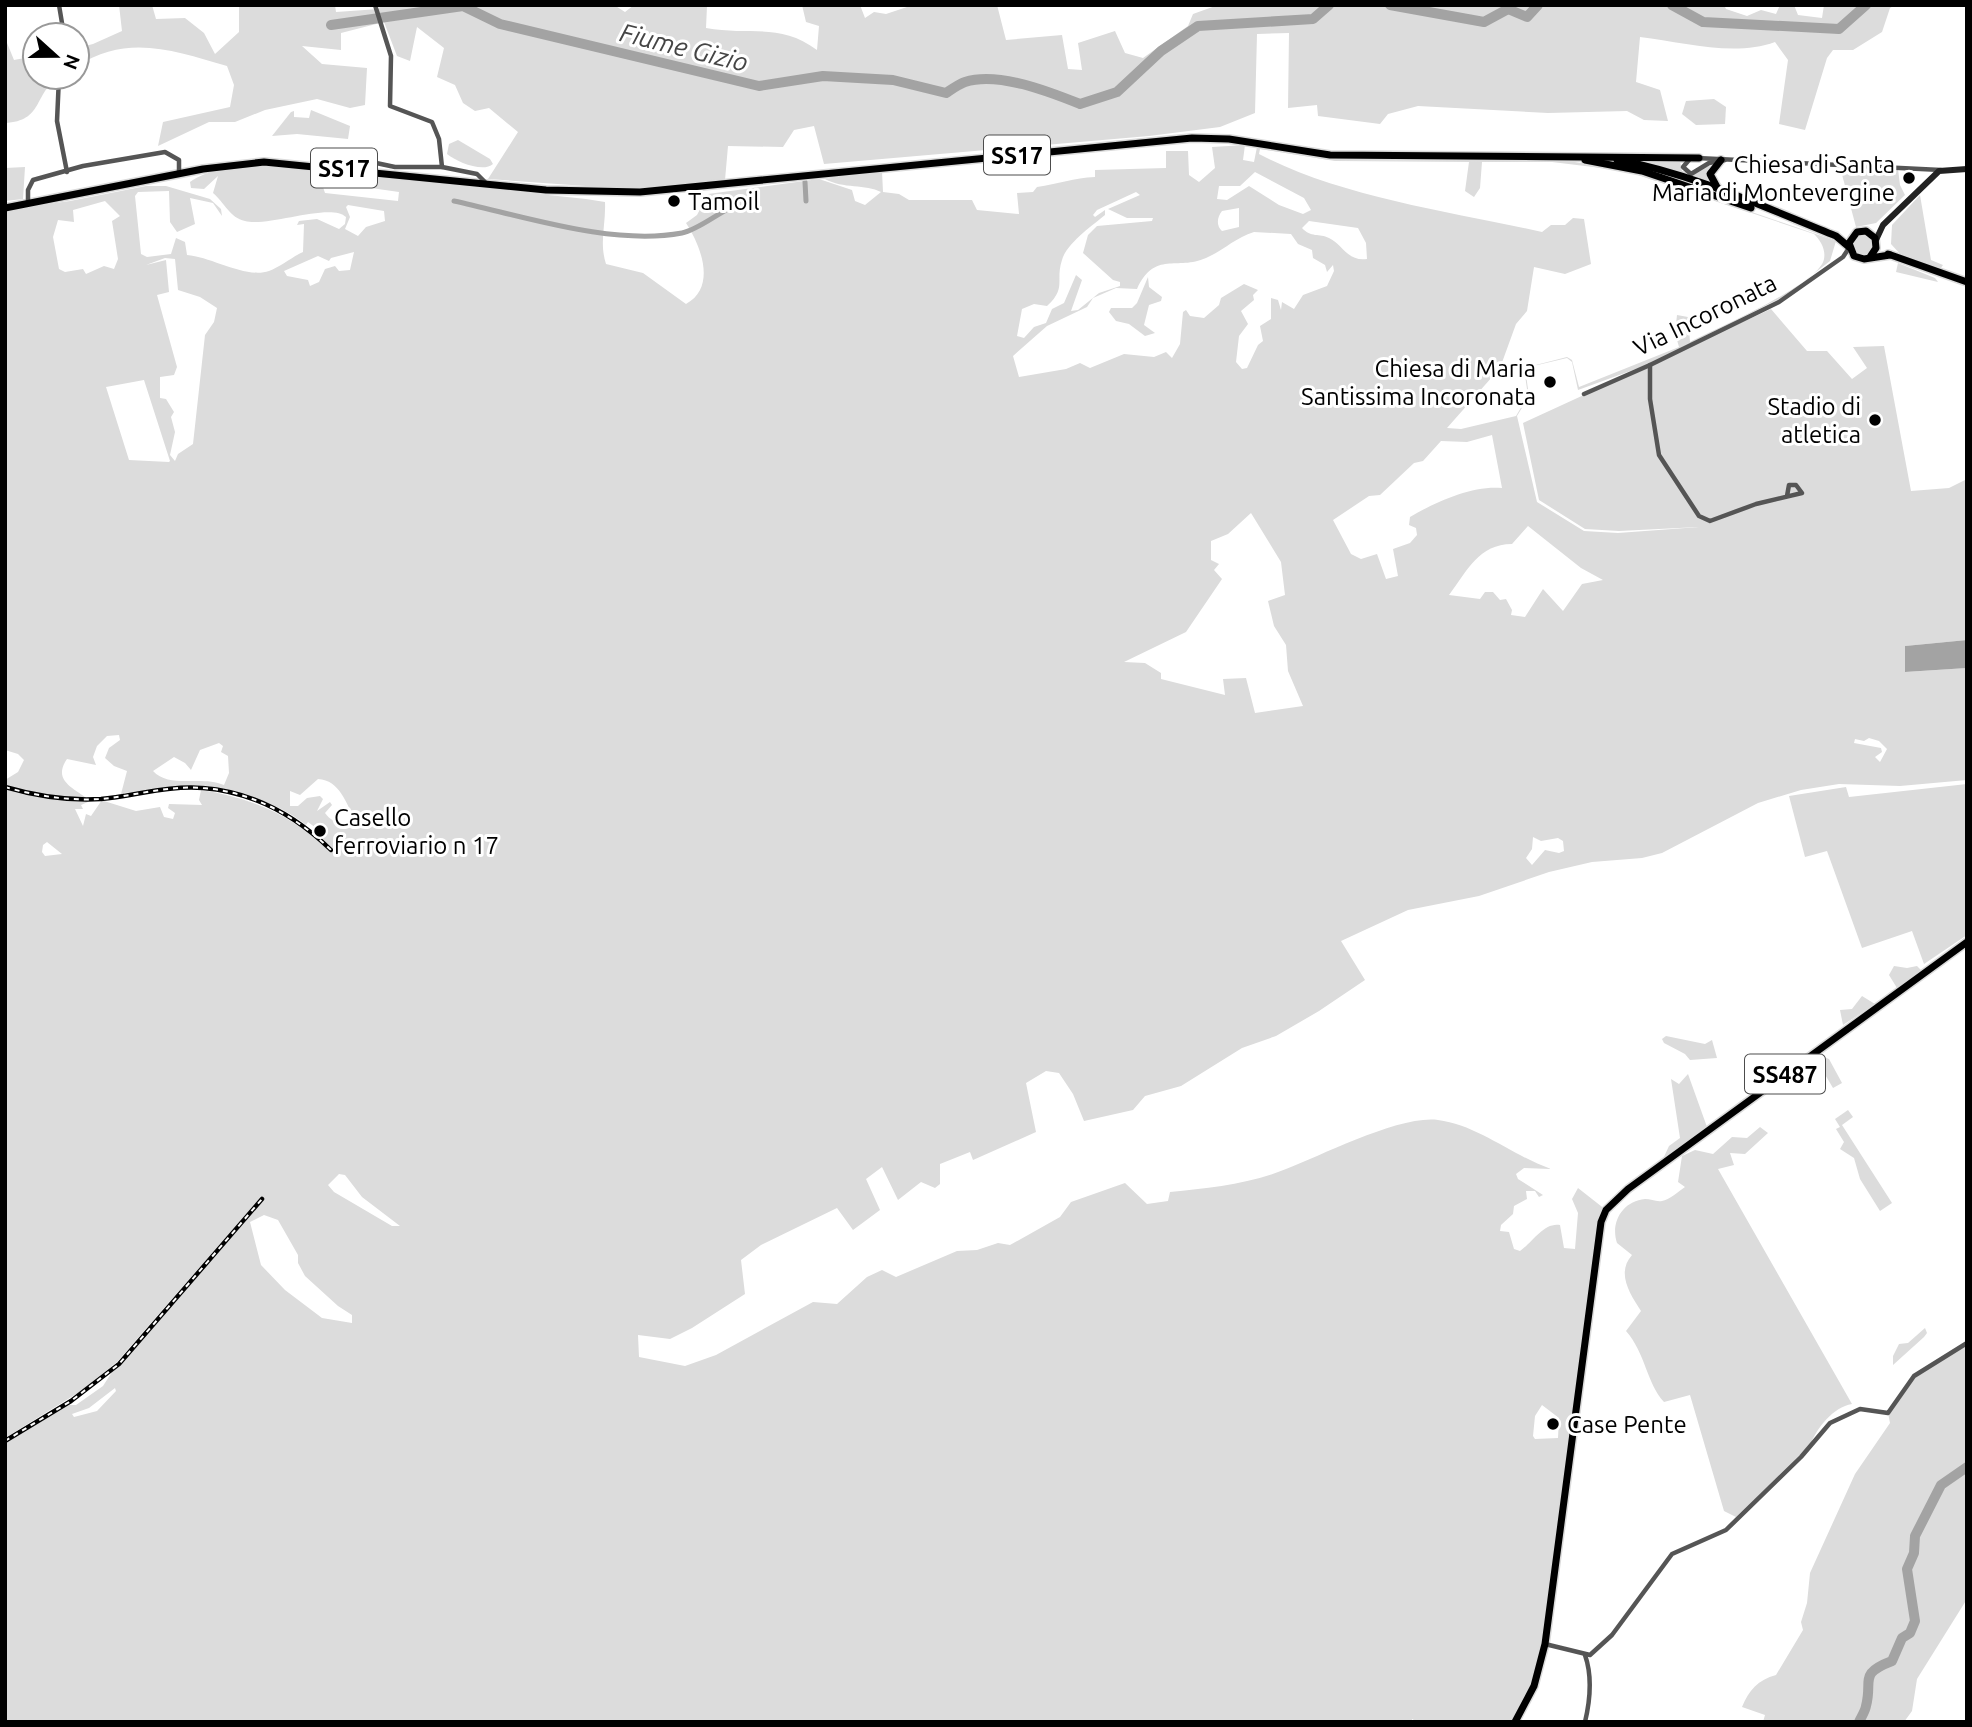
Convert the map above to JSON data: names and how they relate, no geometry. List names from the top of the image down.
{
  "streets": {
    "main road": ["SS17", "SS487"],
    "street": ["Via Incoronata"]
  },
  "crossings": [
    ["SS17", "Via Incoronata"]
  ],
  "water": ["Fiume Gizio"],
  "places": [
    "Chiesa di Santa Maria di Montevergine",
    "Tamoil",
    "Chiesa di Maria Santissima Incoronata",
    "Stadio di atletica",
    "Casello ferroviario n 17",
    "Case Pente"
  ],
  "north": "right"
}
